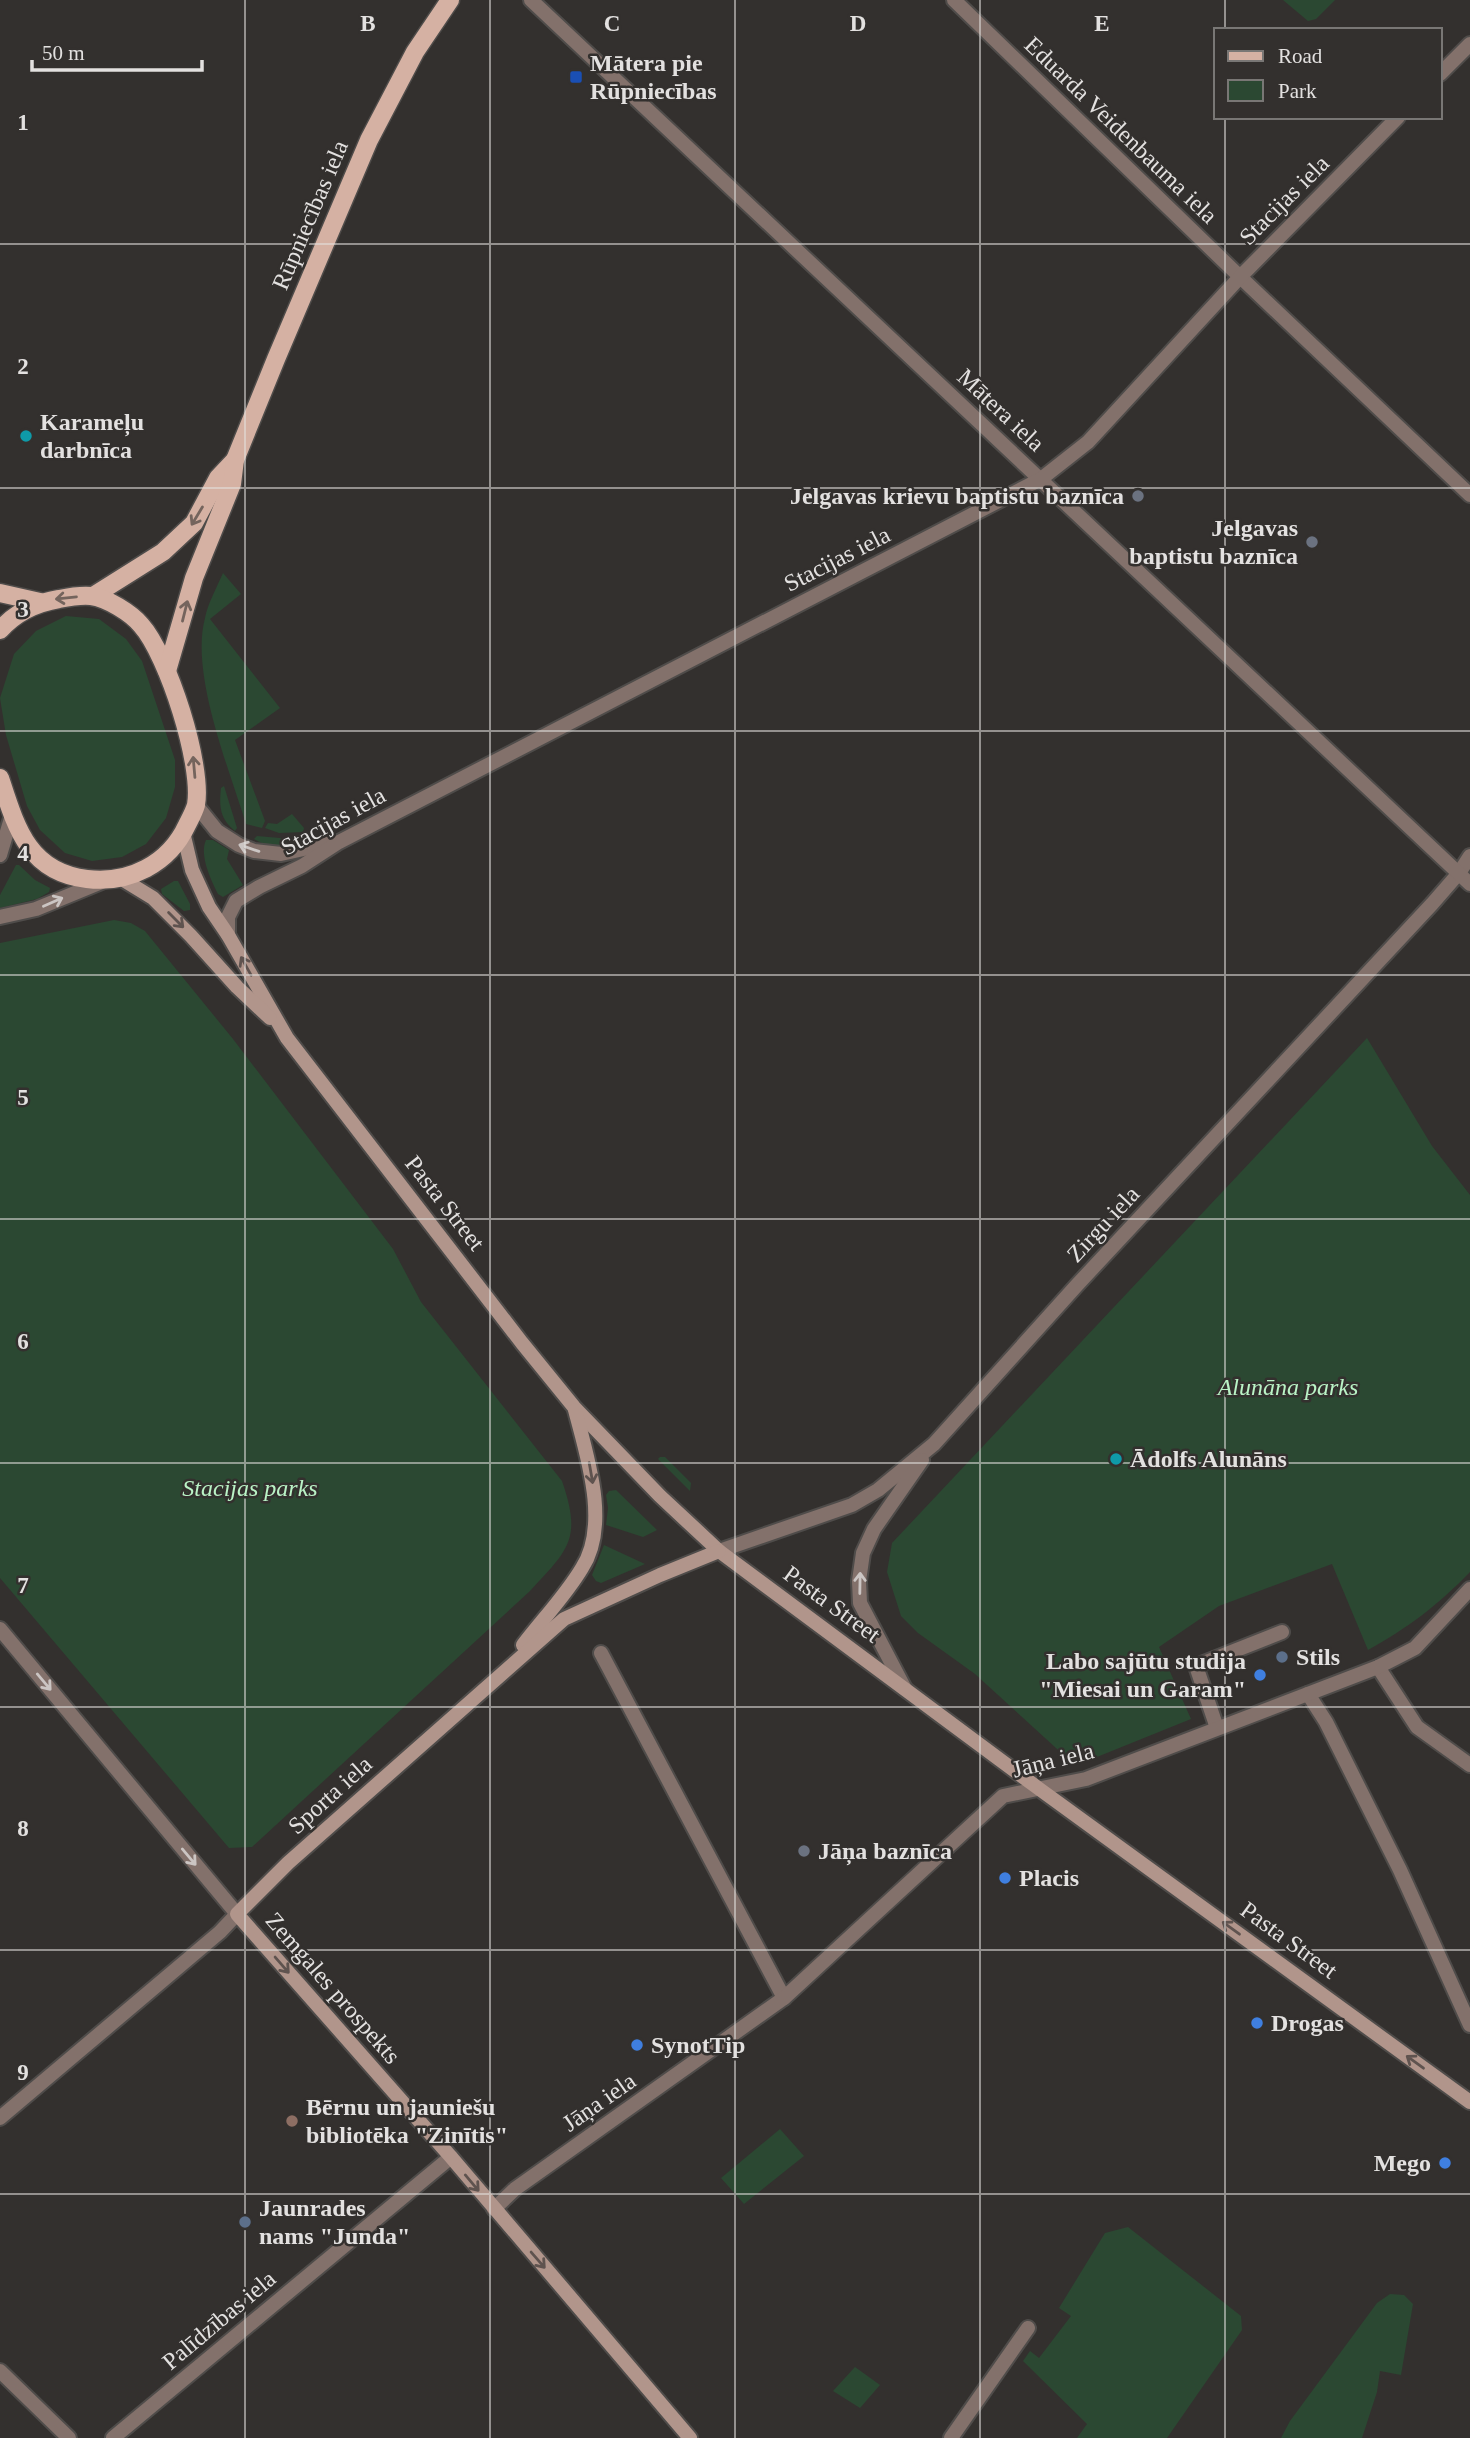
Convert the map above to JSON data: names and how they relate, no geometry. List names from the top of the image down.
{
  "streets": {
    "main road": [
      "Rūpniecības iela",
      "Pasta Street",
      "Sporta iela",
      "Zemgales prospekts"
    ],
    "street": [
      "Eduarda Veidenbauma iela",
      "Stacijas iela",
      "Mātera iela",
      "Zirgu iela",
      "Jāņa iela",
      "Palīdzības iela"
    ]
  },
  "crossings": [
    ["Eduarda Veidenbauma iela", "Stacijas iela"],
    ["Stacijas iela", "Mātera iela"],
    ["Stacijas iela", "Pasta Street"],
    ["Mātera iela", "Zirgu iela"],
    ["Pasta Street", "Zirgu iela"],
    ["Pasta Street", "Jāņa iela"],
    ["Pasta Street", "Sporta iela"],
    ["Zirgu iela", "Sporta iela"],
    ["Jāņa iela", "Zemgales prospekts"],
    ["Sporta iela", "Zemgales prospekts"],
    ["Zemgales prospekts", "Palīdzības iela"]
  ],
  "one_way": ["Zemgales prospekts"],
  "parks": ["Alunāna parks", "Stacijas parks"],
  "places": {
    "transit": ["Mātera pie Rūpniecības"],
    "other": [
      "Karameļu darbnīca",
      "Jelgavas krievu baptistu baznīca",
      "Jelgavas baptistu baznīca",
      "Ādolfs Alunāns",
      "Stils",
      "Labo sajūtu studija \"Miesai un Garam\"",
      "Jāņa baznīca",
      "Placis",
      "Drogas",
      "SynotTip",
      "Bērnu un jauniešu bibliotēka \"Zinītis\"",
      "Mego",
      "Jaunrades nams \"Junda\""
    ]
  },
  "legend": ["Road", "Park"],
  "scale_bar": "50 m",
  "grid": {
    "columns": [
      "B",
      "C",
      "D",
      "E"
    ],
    "rows": [
      "1",
      "2",
      "3",
      "4",
      "5",
      "6",
      "7",
      "8",
      "9"
    ]
  }
}
